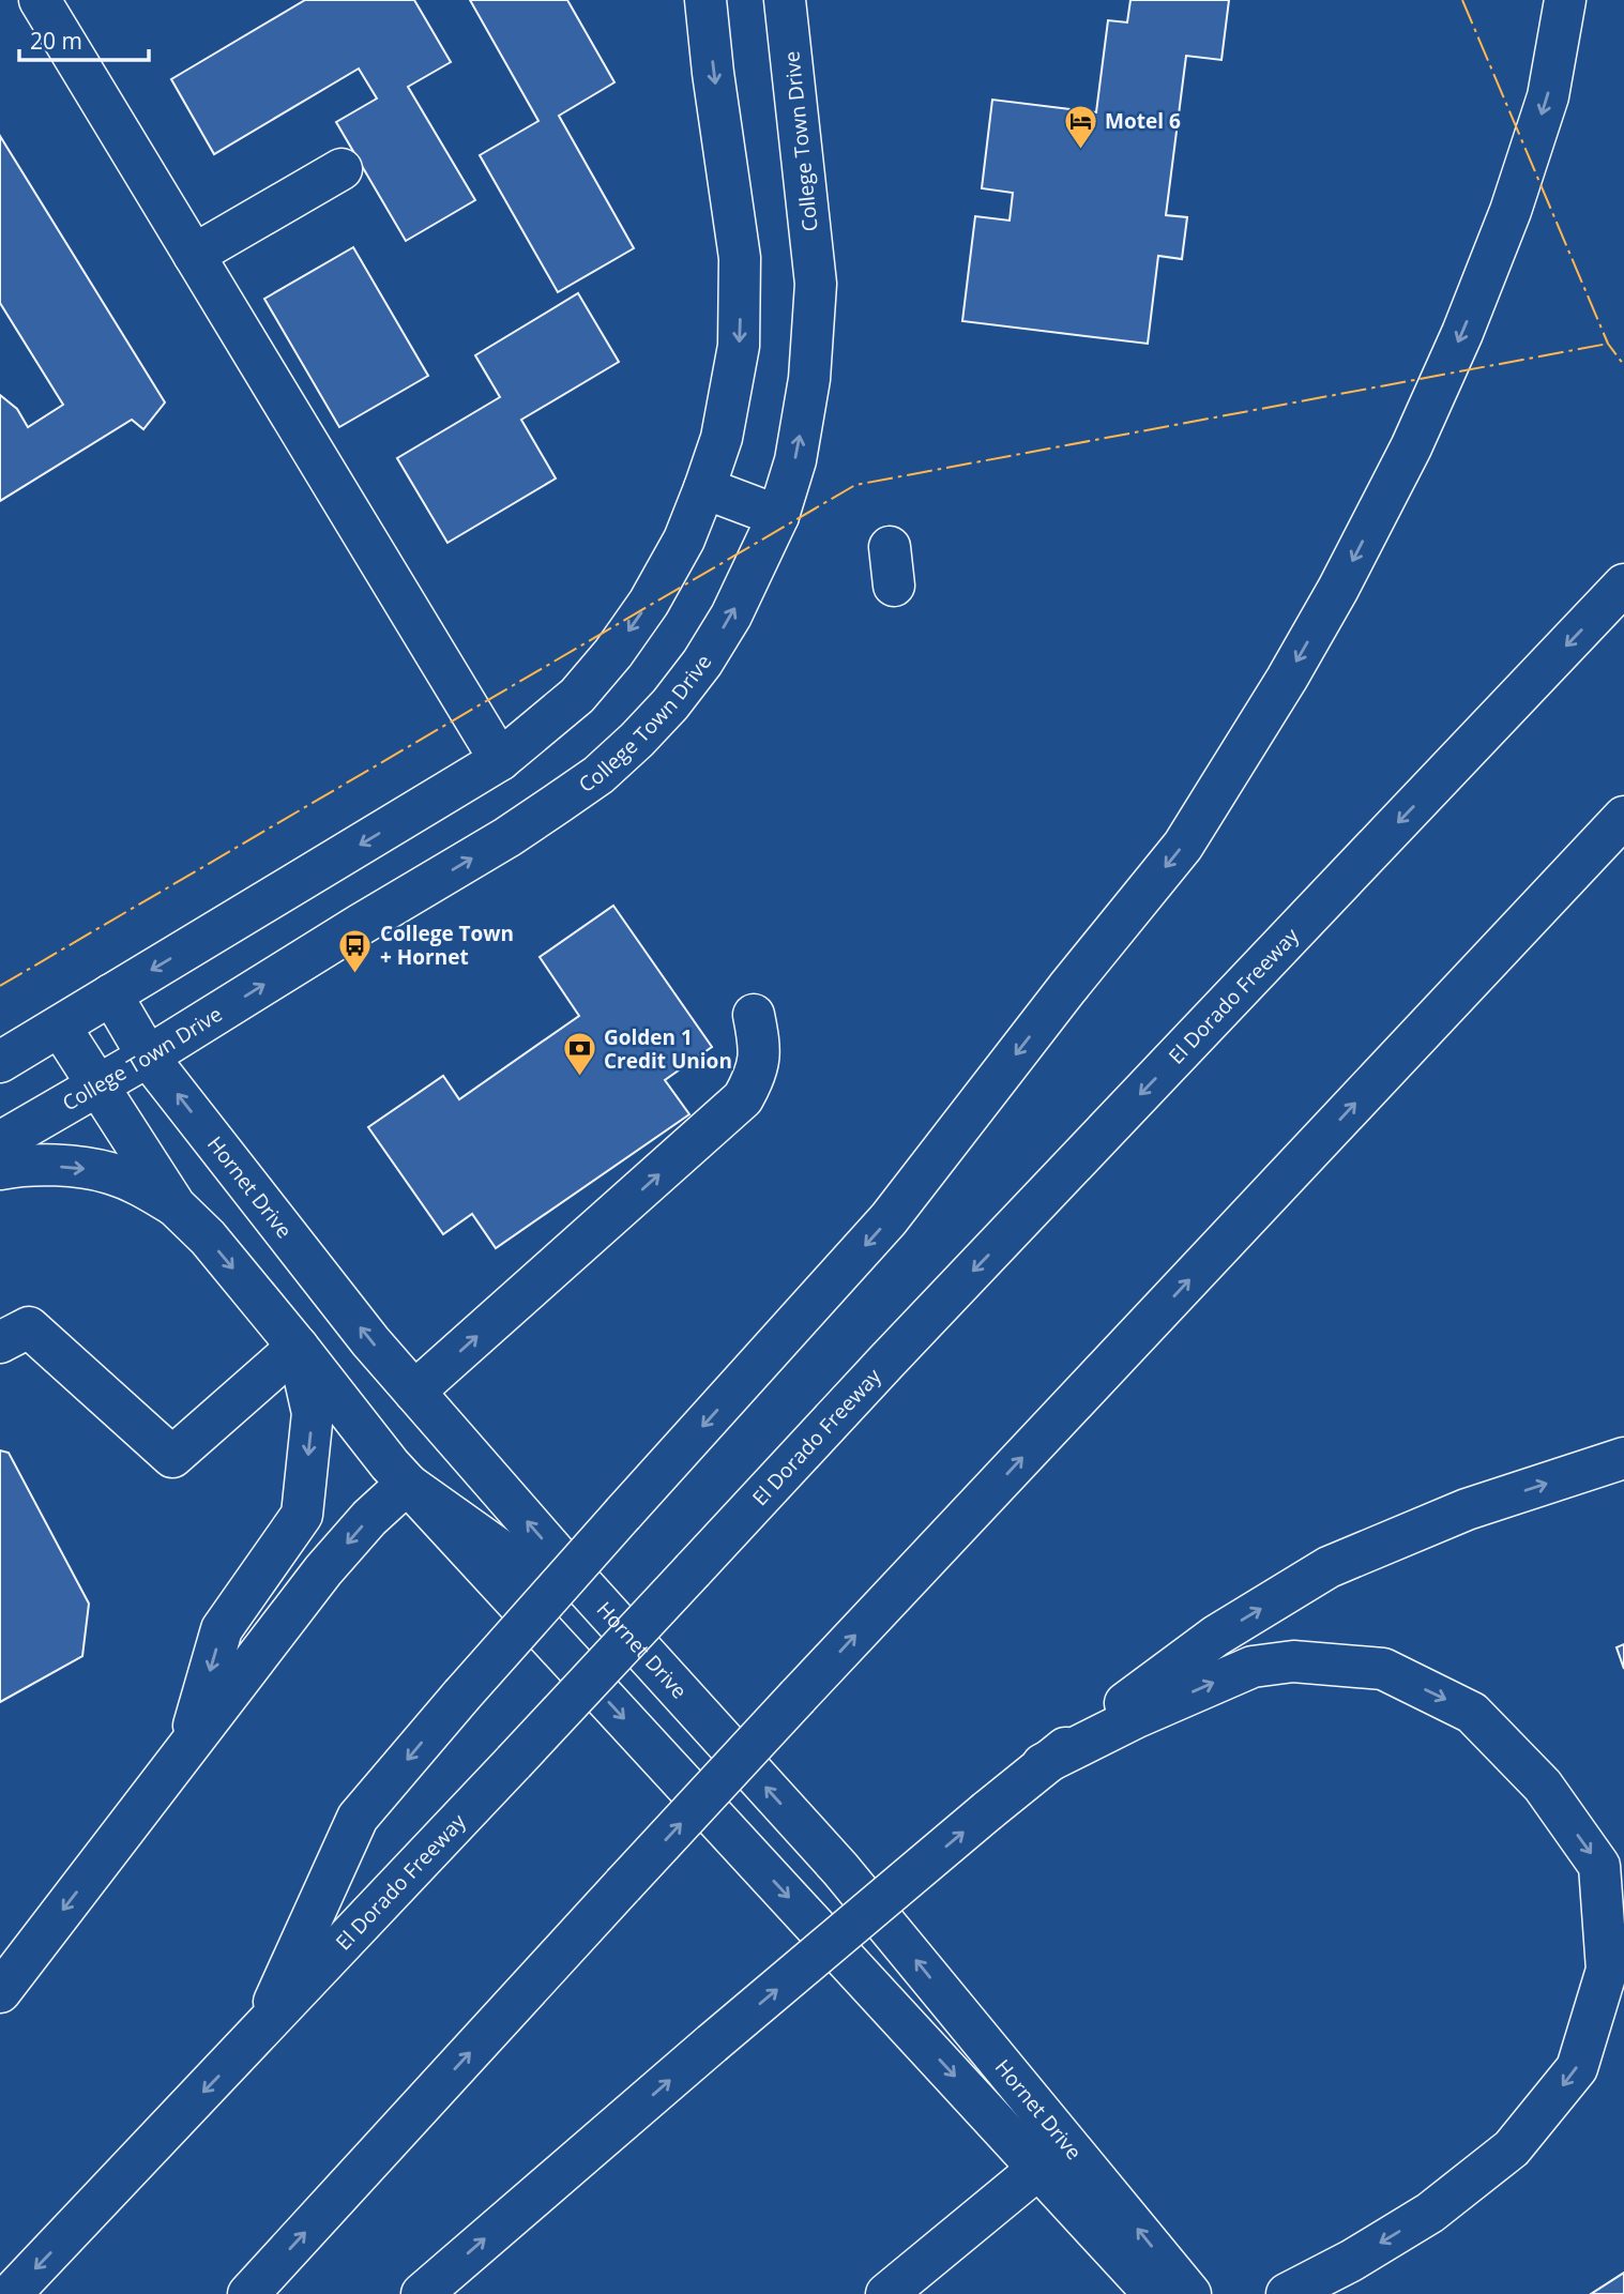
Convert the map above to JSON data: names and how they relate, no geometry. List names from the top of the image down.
{
  "streets": {
    "main road": ["College Town Drive", "El Dorado Freeway", "Hornet Drive"]
  },
  "crossings": [
    ["College Town Drive", "Hornet Drive"]
  ],
  "places": {
    "hotel": ["Motel 6"],
    "bus stop": ["College Town + Hornet"],
    "bank": ["Golden 1 Credit Union"]
  },
  "scale_bar": "20 m"
}
